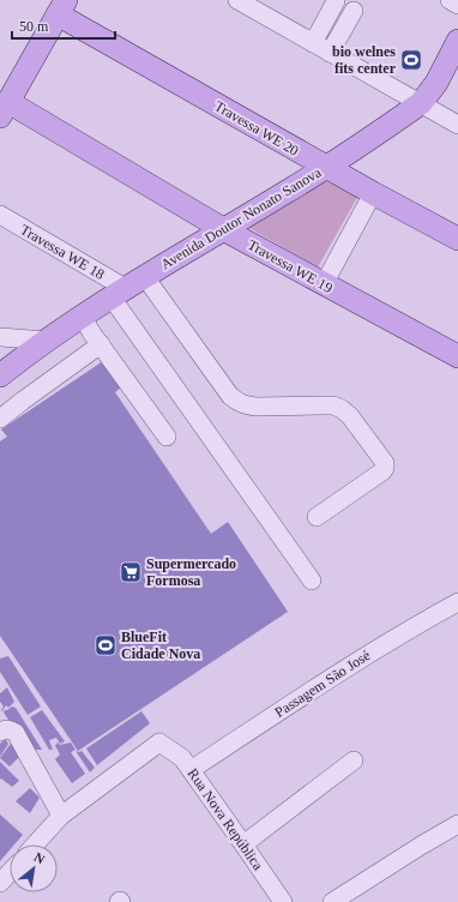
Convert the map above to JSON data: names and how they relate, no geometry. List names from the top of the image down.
{
  "streets": {
    "main road": ["Travessa WE 20", "Avenida Doutor Nonato Sanova", "Travessa WE 19"],
    "street": ["Travessa WE 18", "Passagem São José", "Rua Nova República"]
  },
  "crossings": [
    ["Travessa WE 20", "Avenida Doutor Nonato Sanova"],
    ["Avenida Doutor Nonato Sanova", "Travessa WE 18"],
    ["Avenida Doutor Nonato Sanova", "Travessa WE 19"],
    ["Passagem São José", "Rua Nova República"]
  ],
  "places": {
    "sports": ["bio welnes fits center", "BlueFit Cidade Nova"],
    "supermarket": ["Supermercado Formosa"]
  },
  "scale_bar": "50 m",
  "north": "top right"
}
